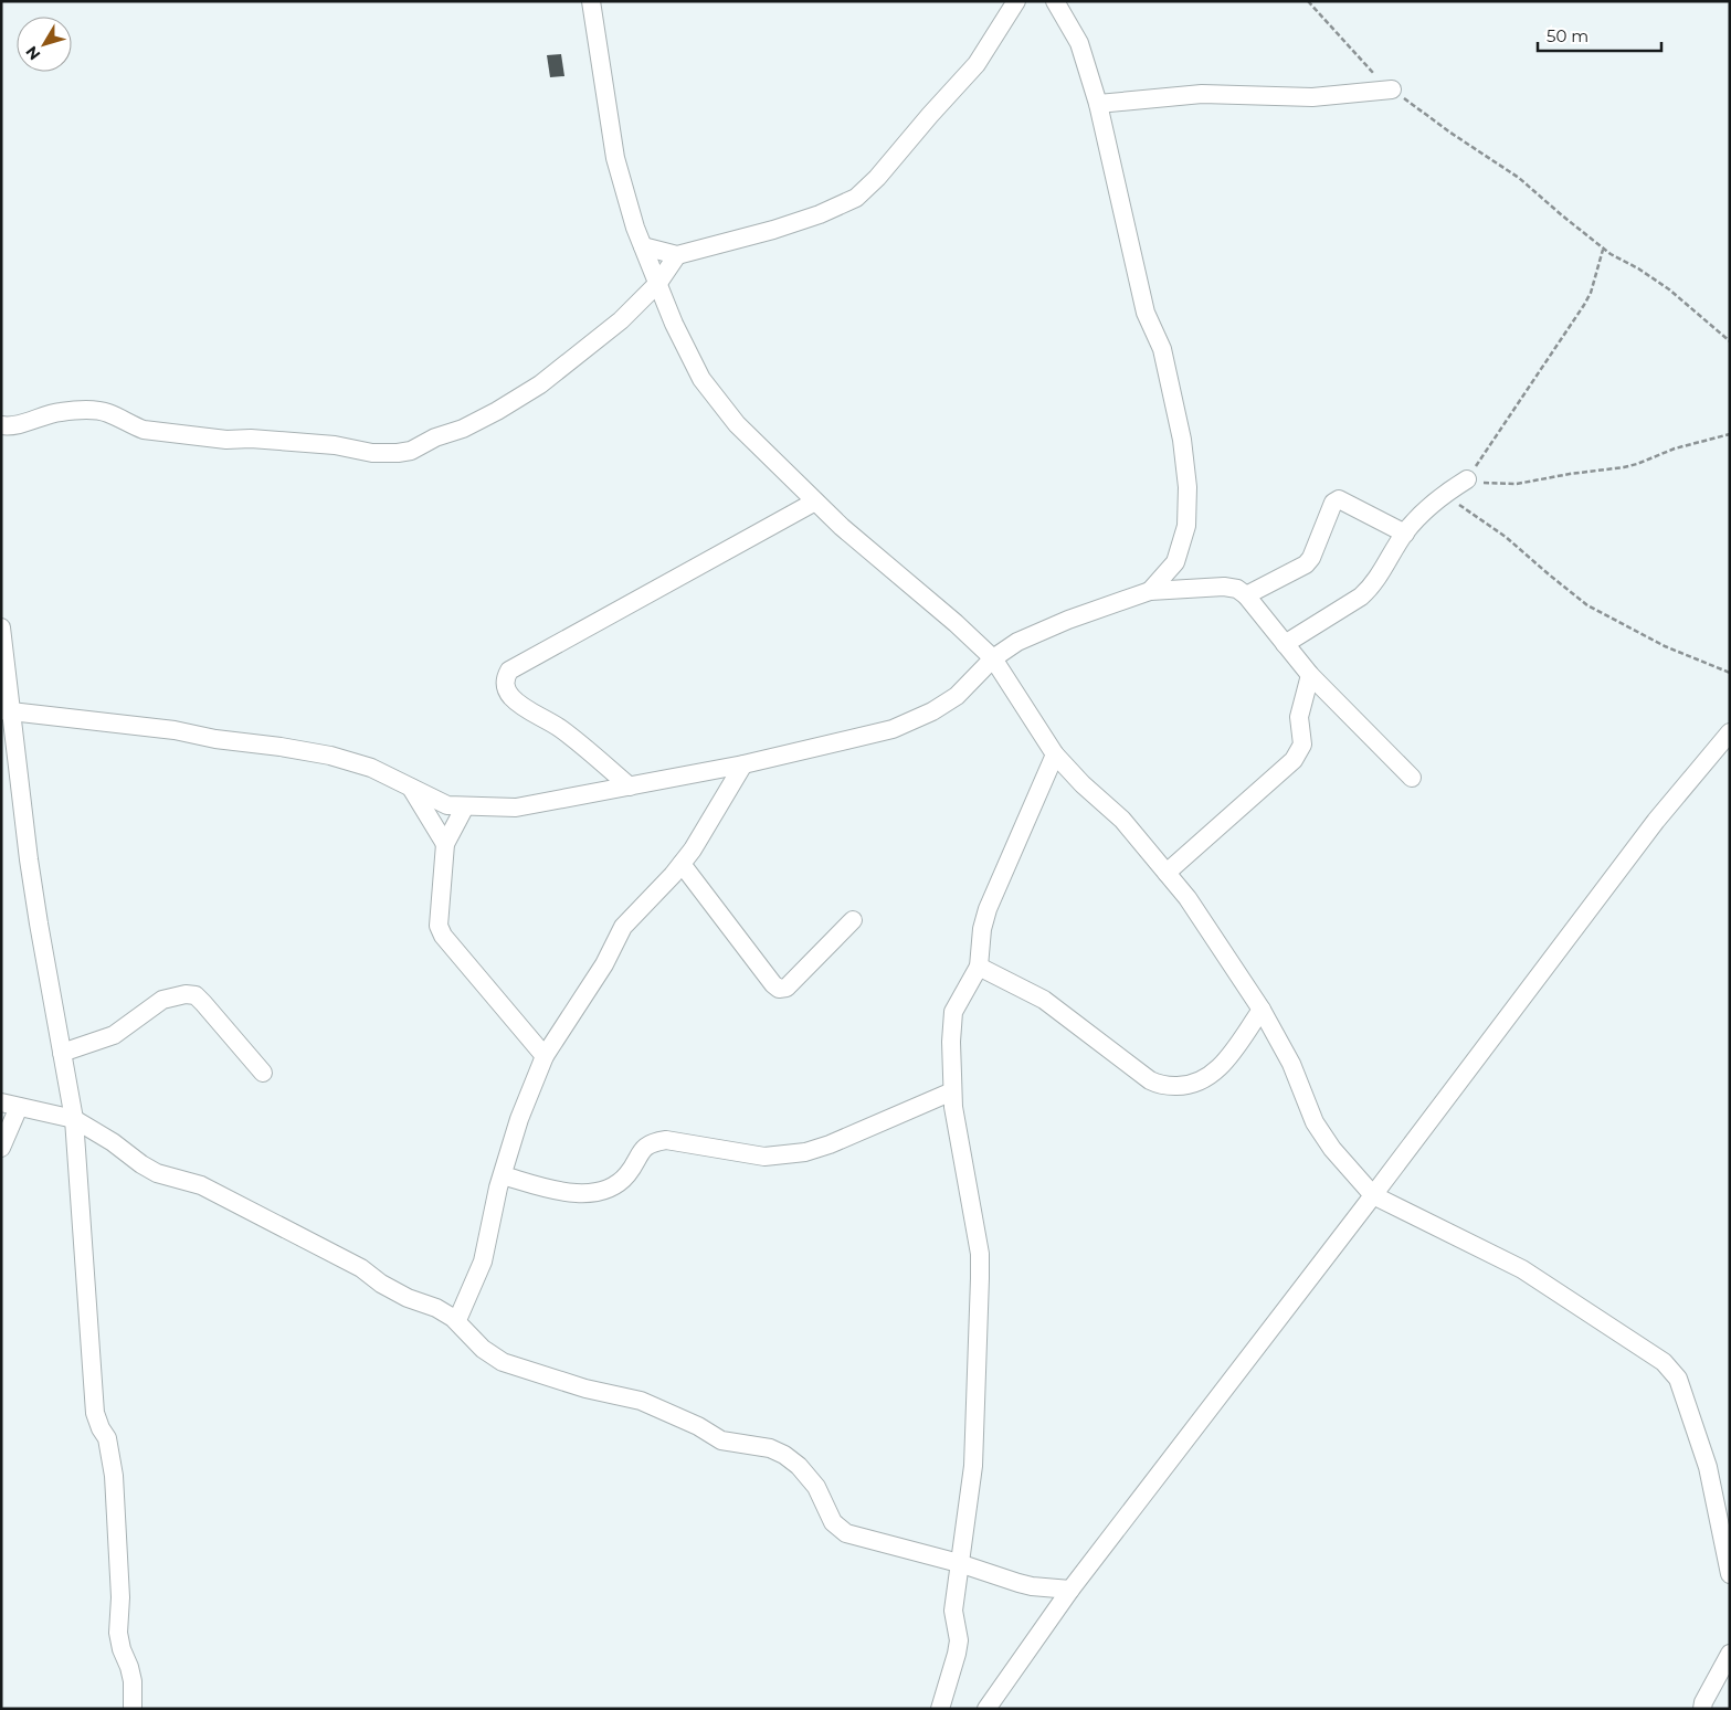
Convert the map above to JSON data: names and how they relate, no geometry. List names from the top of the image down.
{
  "scale_bar": "50 m",
  "north": "bottom left"
}
